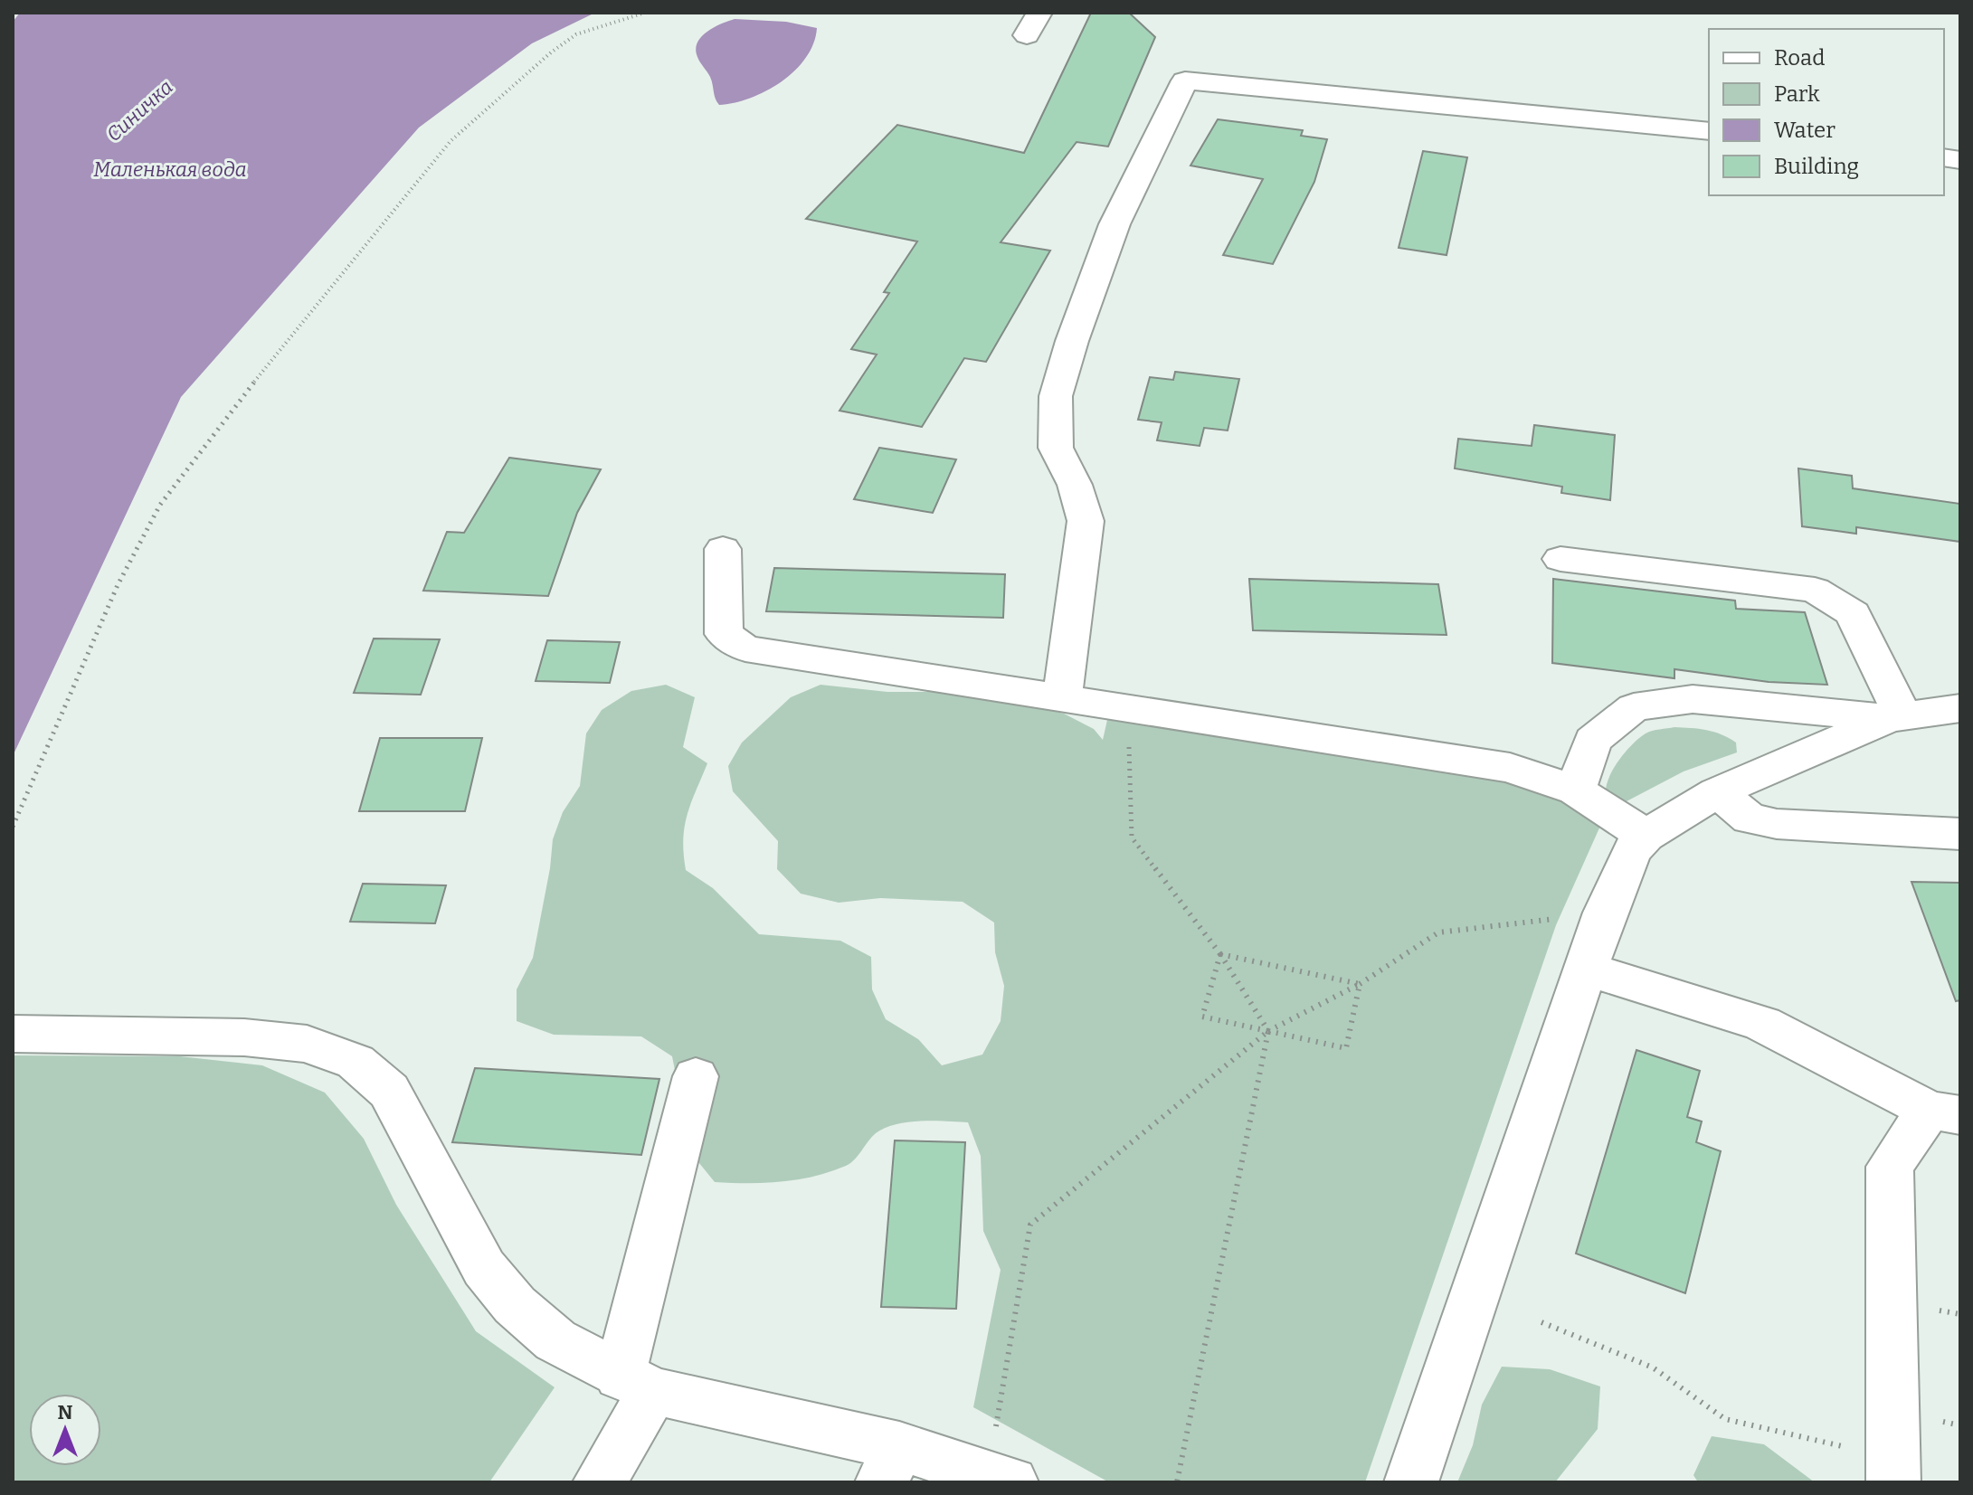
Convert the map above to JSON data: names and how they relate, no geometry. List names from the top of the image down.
{
  "water": ["Синичка", "Маленькая вода"],
  "legend": [
    "Road",
    "Park",
    "Water",
    "Building"
  ],
  "north": "top"
}
